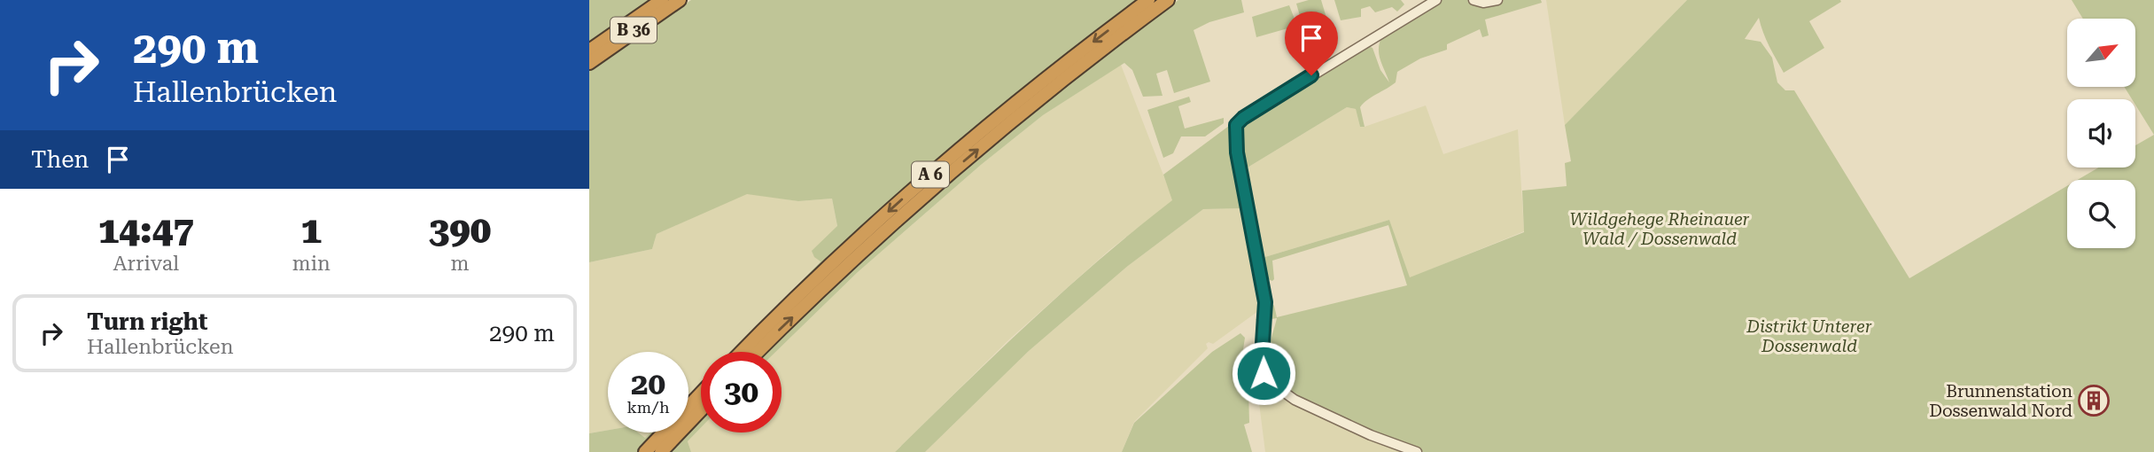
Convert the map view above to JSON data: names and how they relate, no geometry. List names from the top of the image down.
{
  "streets": {
    "highway": ["B 36", "A 6"]
  },
  "parks": ["Wildgehege Rheinauer Wald / Dossenwald", "Distrikt Unterer Dossenwald"],
  "places": {
    "building": ["Brunnenstation Dossenwald Nord"]
  },
  "north": "top right",
  "page": {
    "turn": ["290 m", "Hallenbrücken"],
    "then": "Then",
    "eta": [
      "14:47",
      "Arrival",
      "1",
      "min",
      "390",
      "m"
    ],
    "list": [
      {
        "name": "Turn right",
        "note": "Hallenbrücken",
        "value": "290 m"
      }
    ],
    "speed": "20 km/h",
    "limit": "30"
  }
}
